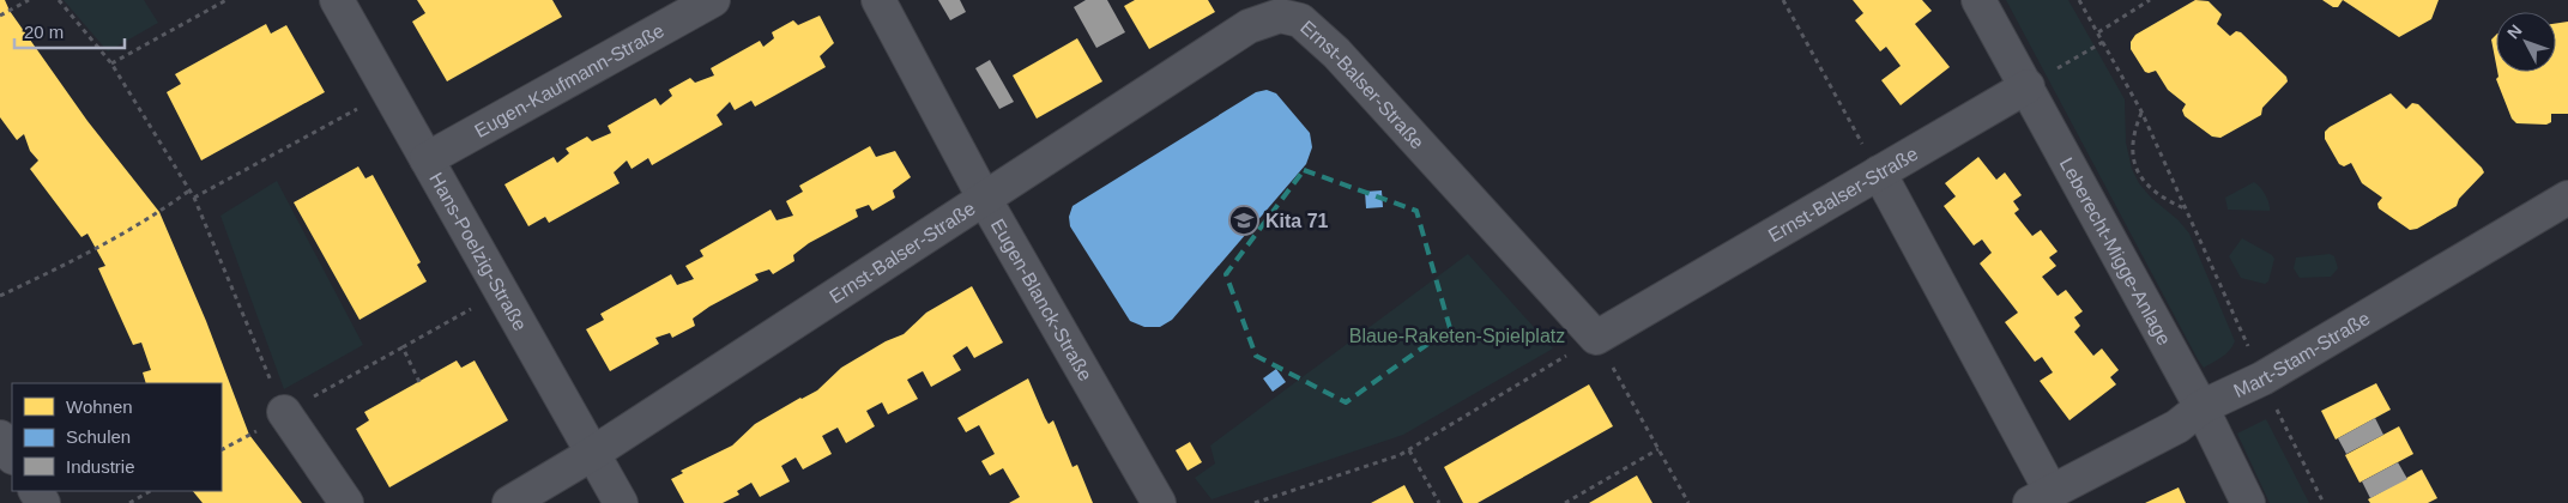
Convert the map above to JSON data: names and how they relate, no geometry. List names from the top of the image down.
{
  "streets": {
    "street": [
      "Eugen-Kaufmann-Straße",
      "Ernst-Balser-Straße",
      "Leberecht-Migge-Anlage",
      "Hans-Poelzig-Straße",
      "Eugen-Blanck-Straße",
      "Mart-Stam-Straße"
    ]
  },
  "crossings": [
    ["Eugen-Kaufmann-Straße", "Hans-Poelzig-Straße"],
    ["Ernst-Balser-Straße", "Leberecht-Migge-Anlage"],
    ["Ernst-Balser-Straße", "Hans-Poelzig-Straße"],
    ["Ernst-Balser-Straße", "Eugen-Blanck-Straße"],
    ["Leberecht-Migge-Anlage", "Mart-Stam-Straße"]
  ],
  "parks": ["Blaue-Raketen-Spielplatz"],
  "places": {
    "school or university": ["Kita 71"]
  },
  "legend": ["Wohnen", "Schulen", "Industrie"],
  "scale_bar": "20 m",
  "north": "top left"
}
